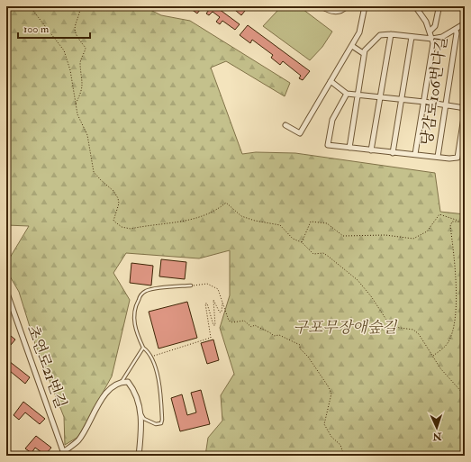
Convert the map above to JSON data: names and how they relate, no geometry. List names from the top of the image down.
{
  "streets": {
    "street": ["당감로106번나길", "초연로21번길"]
  },
  "parks": ["구포무장애숲길"],
  "scale_bar": "100 m",
  "north": "bottom"
}
